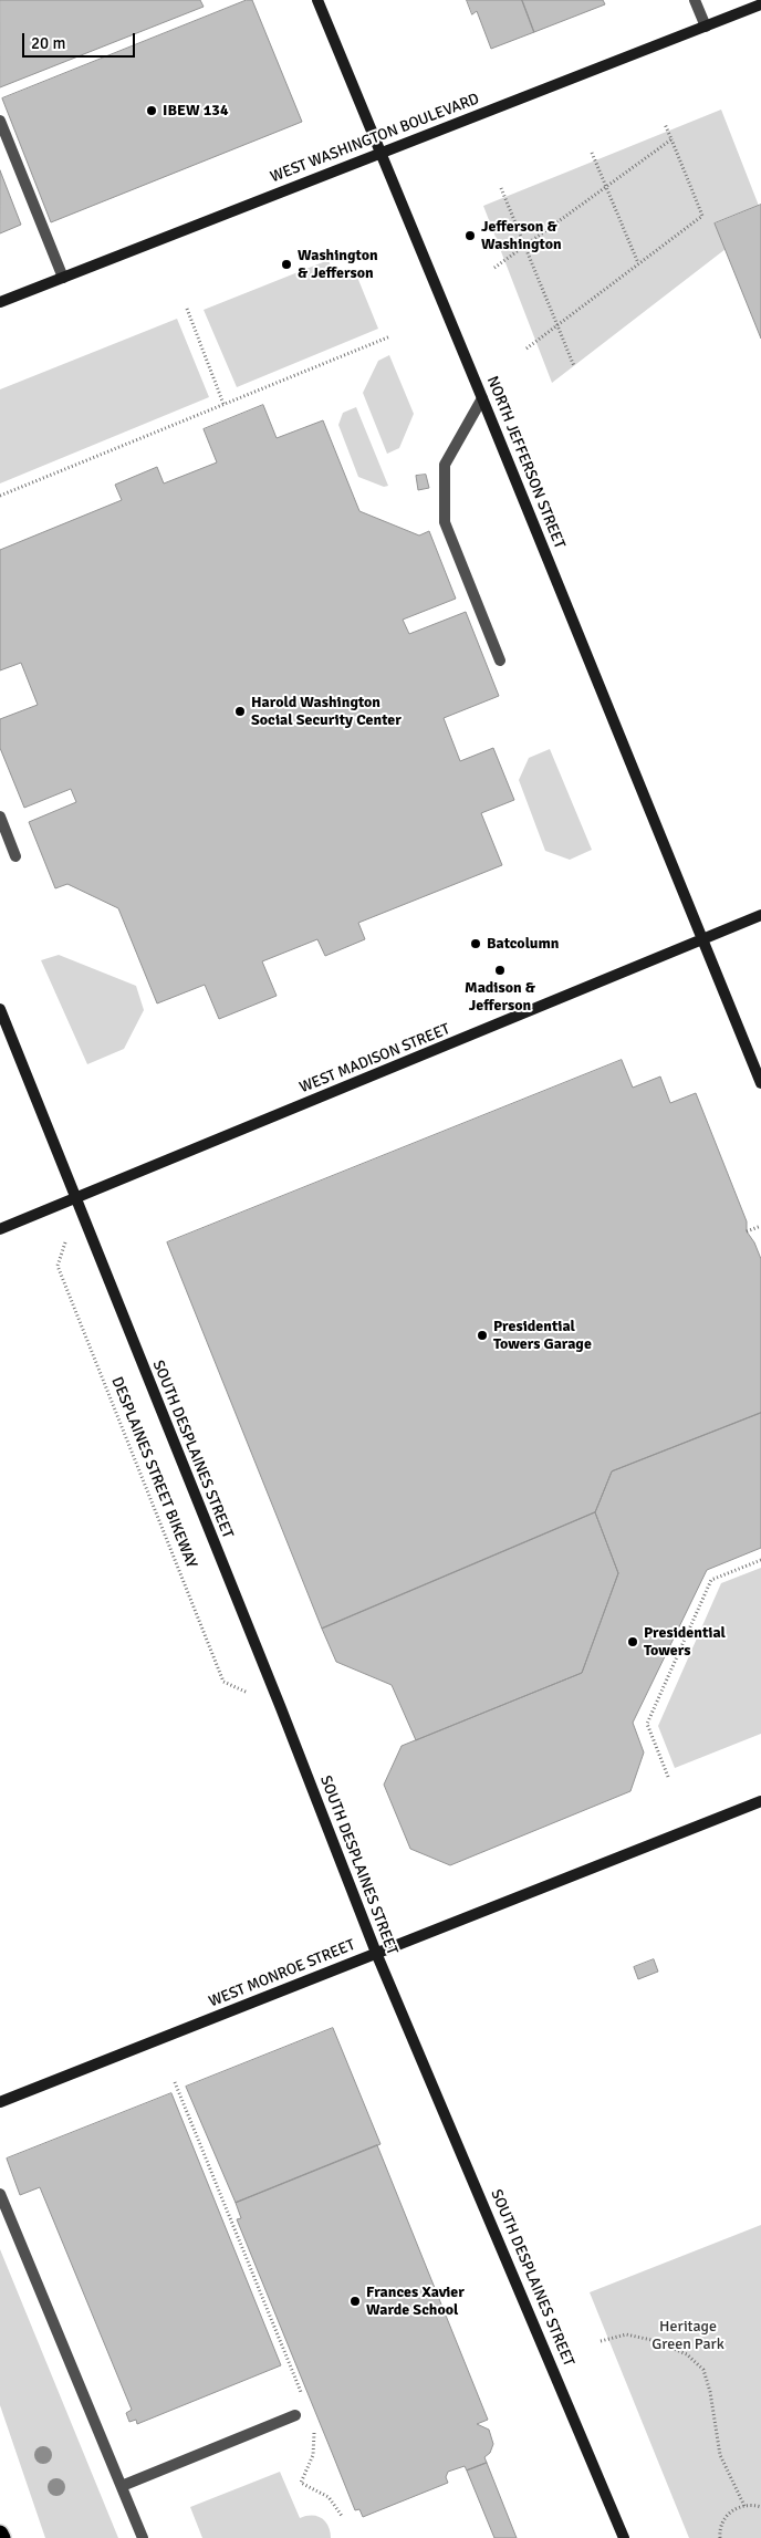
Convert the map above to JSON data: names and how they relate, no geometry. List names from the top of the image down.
{
  "streets": {
    "main road": [
      "WEST WASHINGTON BOULEVARD",
      "NORTH JEFFERSON STREET",
      "WEST MADISON STREET",
      "SOUTH DESPLAINES STREET",
      "WEST MONROE STREET"
    ],
    "path": ["DESPLAINES STREET BIKEWAY"]
  },
  "crossings": [
    ["WEST WASHINGTON BOULEVARD", "NORTH JEFFERSON STREET"],
    ["NORTH JEFFERSON STREET", "WEST MADISON STREET"],
    ["WEST MADISON STREET", "SOUTH DESPLAINES STREET"],
    ["SOUTH DESPLAINES STREET", "WEST MONROE STREET"]
  ],
  "parks": ["Heritage Green Park"],
  "places": [
    "IBEW 134",
    "Jefferson & Washington",
    "Washington & Jefferson",
    "Harold Washington Social Security Center",
    "Batcolumn",
    "Madison & Jefferson",
    "Presidential Towers Garage",
    "Presidential Towers",
    "Frances Xavier Warde School"
  ],
  "scale_bar": "20 m"
}
